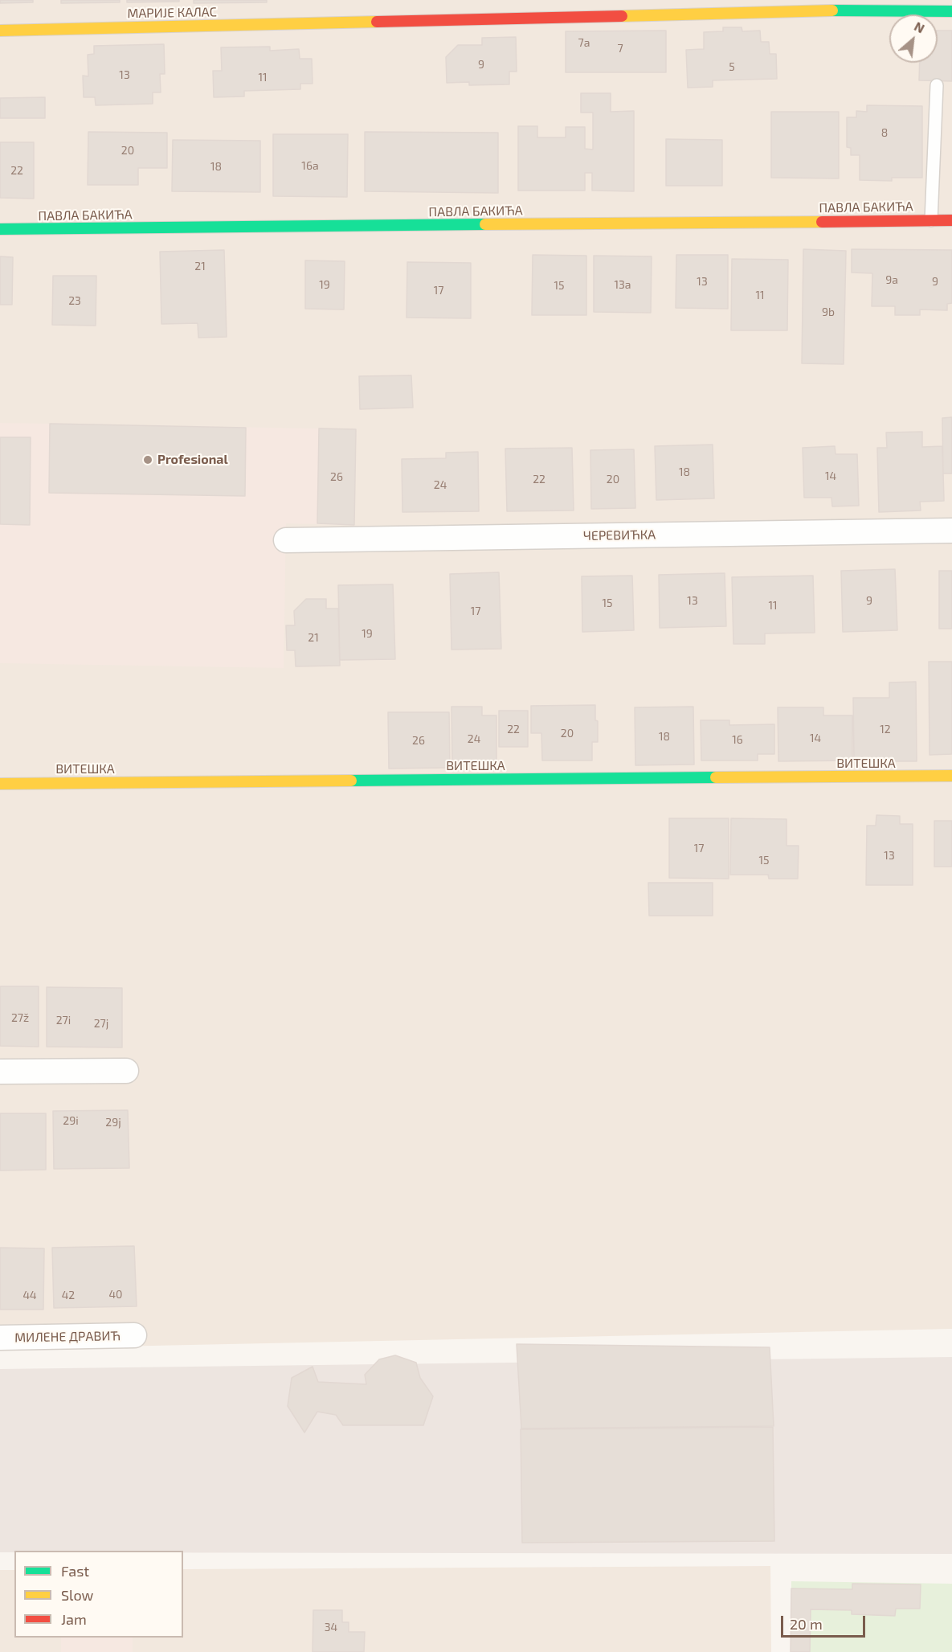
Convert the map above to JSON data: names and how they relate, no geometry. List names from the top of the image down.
{
  "streets": {
    "street": [
      "МАРИЈЕ КАЛАС",
      "ПАВЛА БАКИЋА",
      "ЧЕРЕВИЋКА",
      "ВИТЕШКА",
      "МИЛЕНЕ ДРАВИЋ"
    ]
  },
  "places": ["Profesional"],
  "house_numbers": [
    "7a",
    "7",
    "9",
    "5",
    "13",
    "11",
    "8",
    "20",
    "16a",
    "18",
    "22",
    "21",
    "9a",
    "13",
    "9",
    "19",
    "13a",
    "15",
    "17",
    "11",
    "23",
    "9b",
    "18",
    "14",
    "26",
    "22",
    "20",
    "24",
    "13",
    "9",
    "15",
    "11",
    "17",
    "19",
    "21",
    "22",
    "12",
    "20",
    "18",
    "14",
    "24",
    "16",
    "26",
    "17",
    "13",
    "15",
    "27ž",
    "27i",
    "27j",
    "29i",
    "29j",
    "40",
    "44",
    "42",
    "34"
  ],
  "legend": ["Fast", "Slow", "Jam"],
  "scale_bar": "20 m",
  "north": "top right"
}
